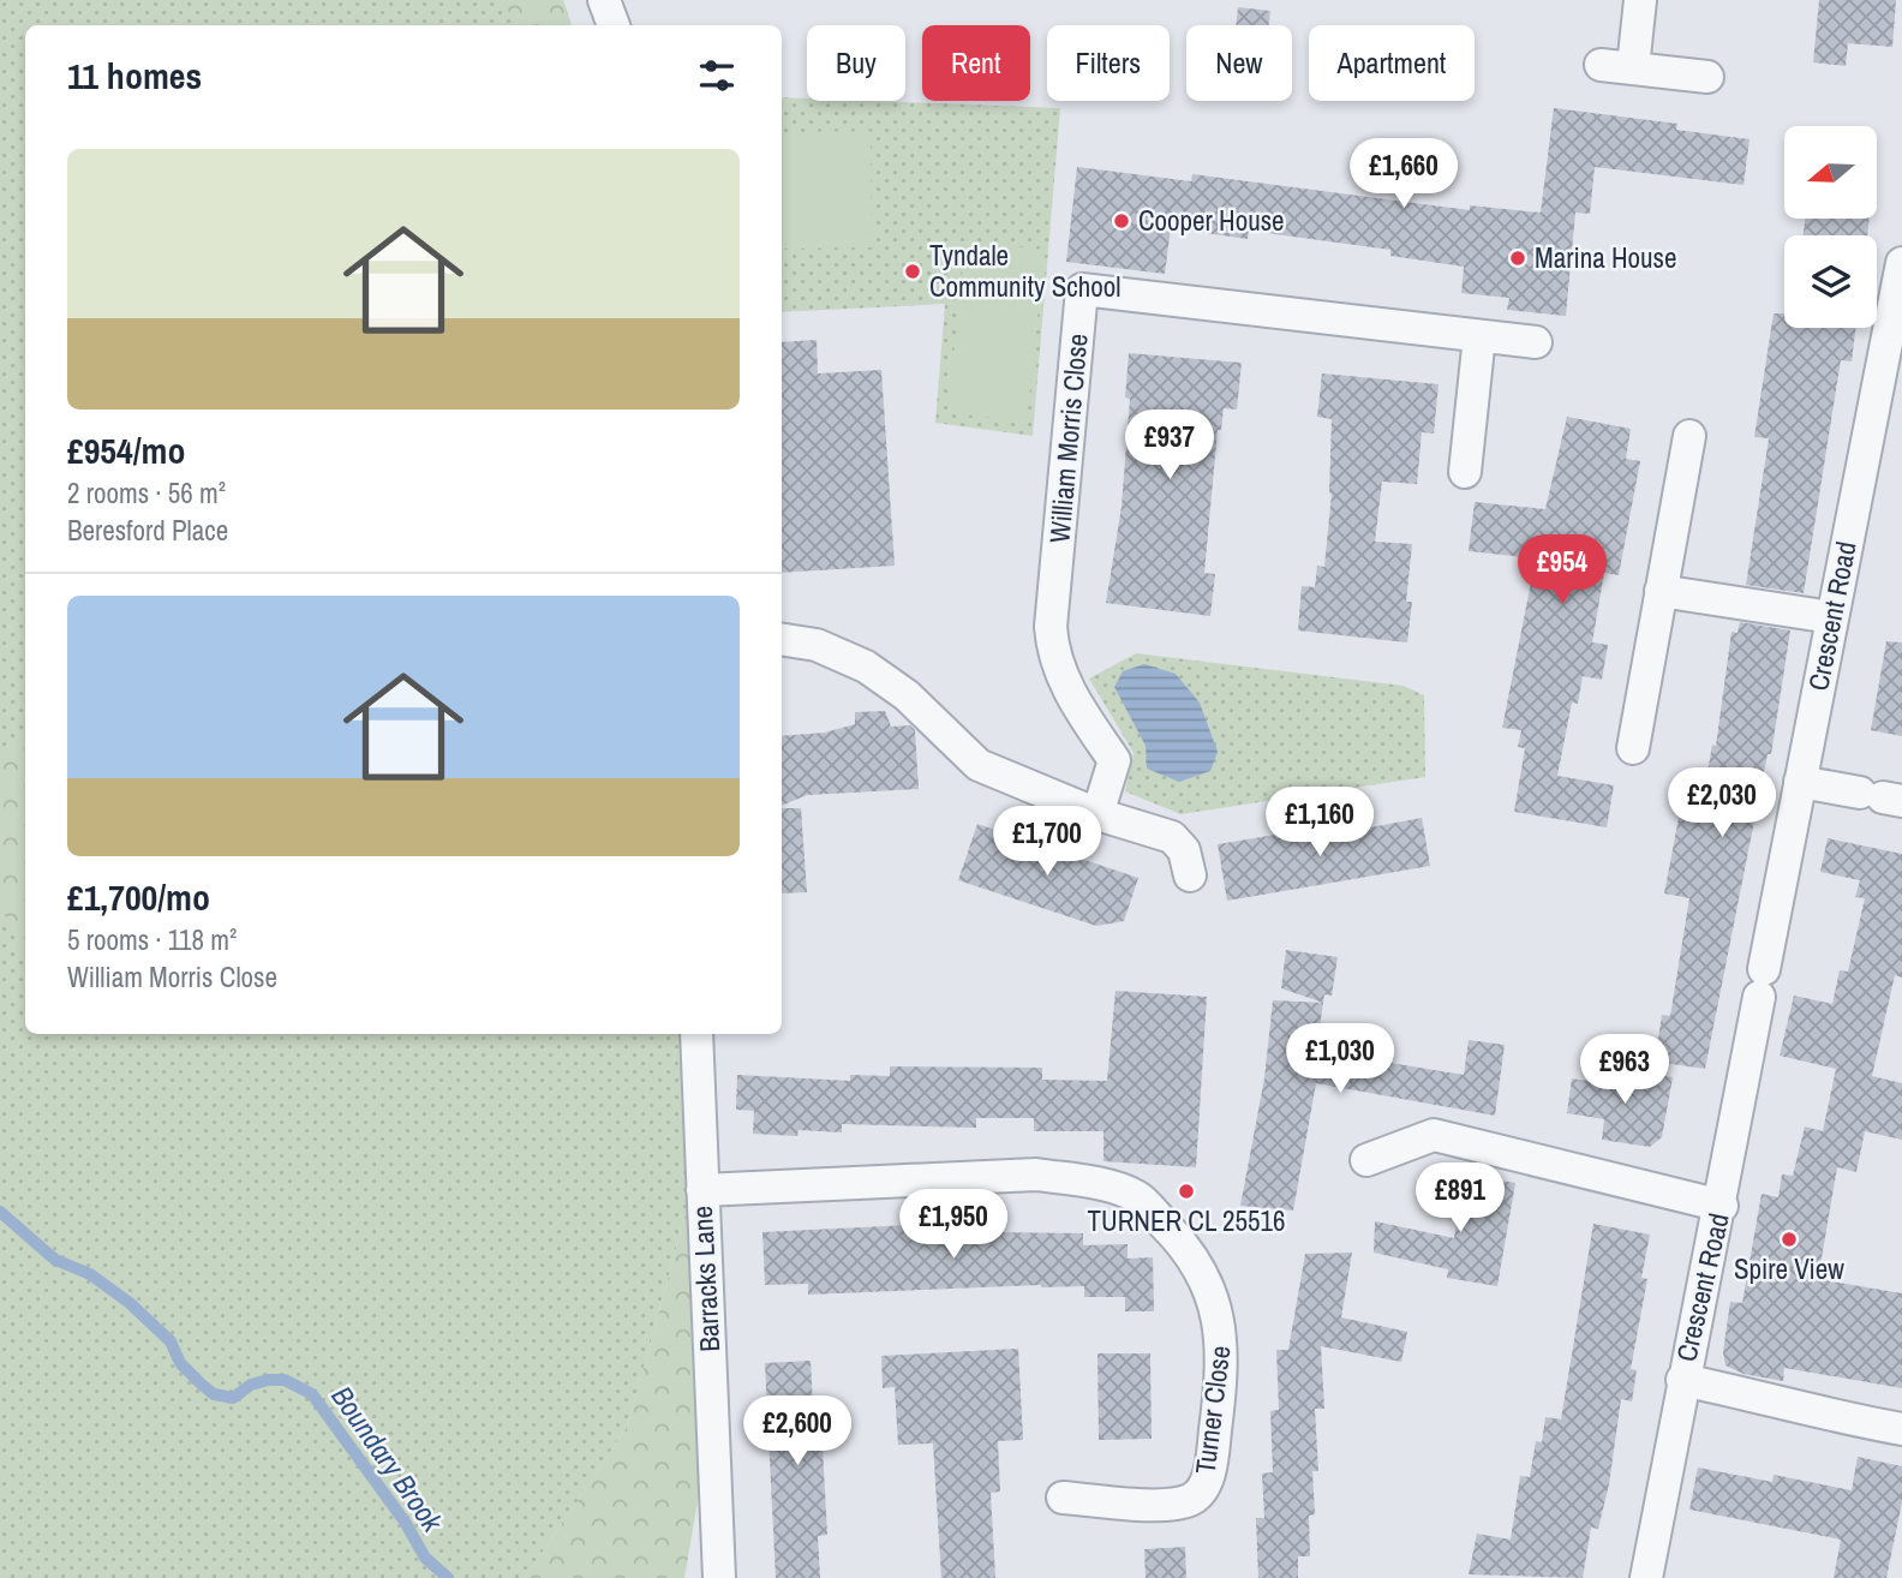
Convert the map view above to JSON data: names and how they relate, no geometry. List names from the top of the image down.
{
  "streets": {
    "street": [
      "William Morris Close",
      "Crescent Road",
      "Barracks Lane",
      "Turner Close"
    ]
  },
  "crossings": [
    ["Barracks Lane", "Turner Close"]
  ],
  "water": ["Boundary Brook"],
  "places": [
    "Cooper House",
    "Marina House",
    "Tyndale Community School",
    "TURNER CL 25516",
    "Spire View"
  ],
  "north": "left",
  "page": {
    "chip": [
      "Buy",
      "Rent",
      "Filters",
      "New",
      "Apartment"
    ],
    "heading": "11 homes",
    "list": [
      {
        "name": "£954/mo",
        "note": "2 rooms · 56 m² · Beresford Place"
      },
      {
        "name": "£1,700/mo",
        "note": "5 rooms · 118 m² · William Morris Close"
      }
    ],
    "price": [
      "£1,660",
      "£937",
      "£954",
      "£2,030",
      "£1,160",
      "£1,700",
      "£1,030",
      "£963",
      "£891",
      "£1,950",
      "£2,600"
    ]
  }
}
